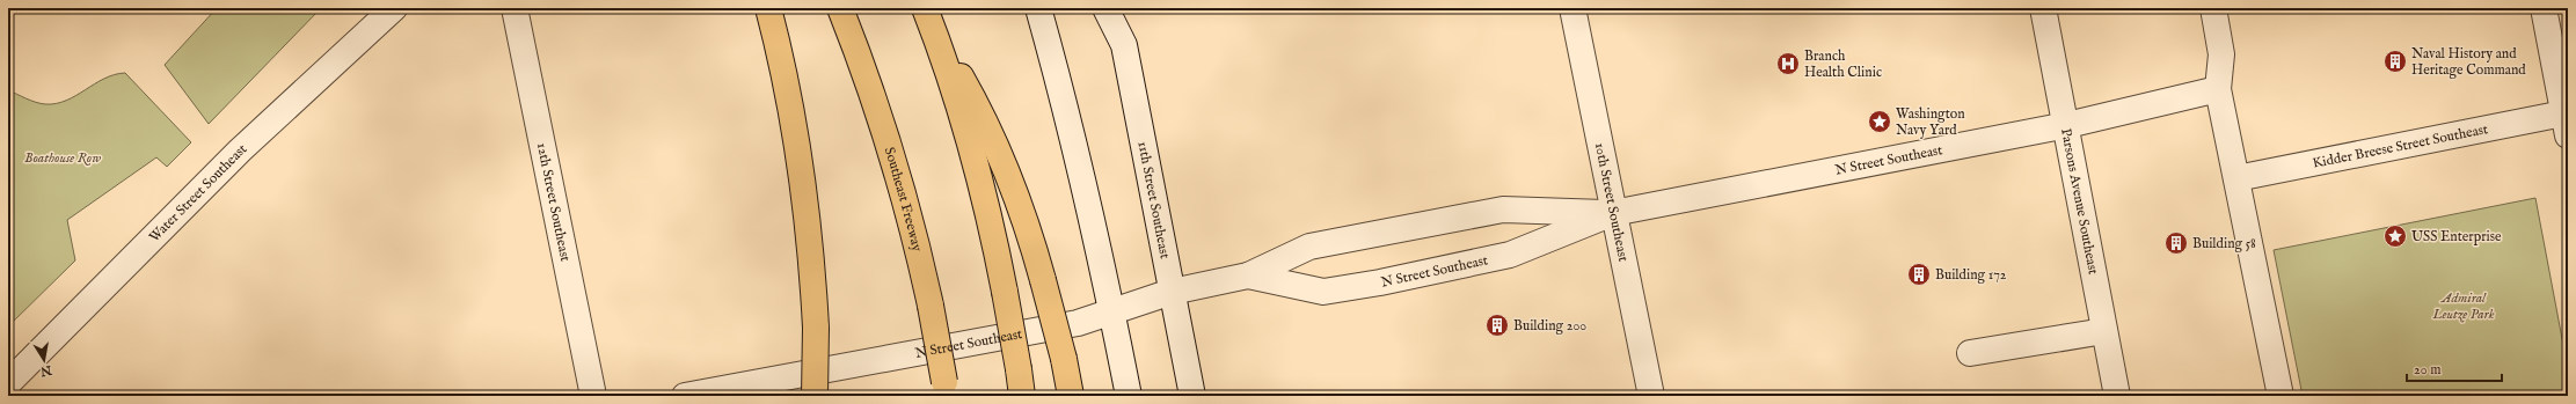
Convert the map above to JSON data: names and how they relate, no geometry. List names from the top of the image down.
{
  "streets": {
    "highway": ["Southeast Freeway"],
    "street": [
      "Kidder Breese Street Southeast",
      "N Street Southeast",
      "Water Street Southeast",
      "11th Street Southeast",
      "12th Street Southeast",
      "Parsons Avenue Southeast",
      "10th Street Southeast"
    ]
  },
  "crossings": [
    ["N Street Southeast", "11th Street Southeast"],
    ["N Street Southeast", "Parsons Avenue Southeast"],
    ["N Street Southeast", "10th Street Southeast"]
  ],
  "parks": ["Boathouse Row", "Admiral Leutze Park"],
  "places": {
    "building": [
      "Naval History and Heritage Command",
      "Building 58",
      "Building 172",
      "Building 200"
    ],
    "hospital": ["Branch Health Clinic"],
    "place": ["Washington Navy Yard", "USS Enterprise"]
  },
  "scale_bar": "20 m",
  "north": "bottom"
}
